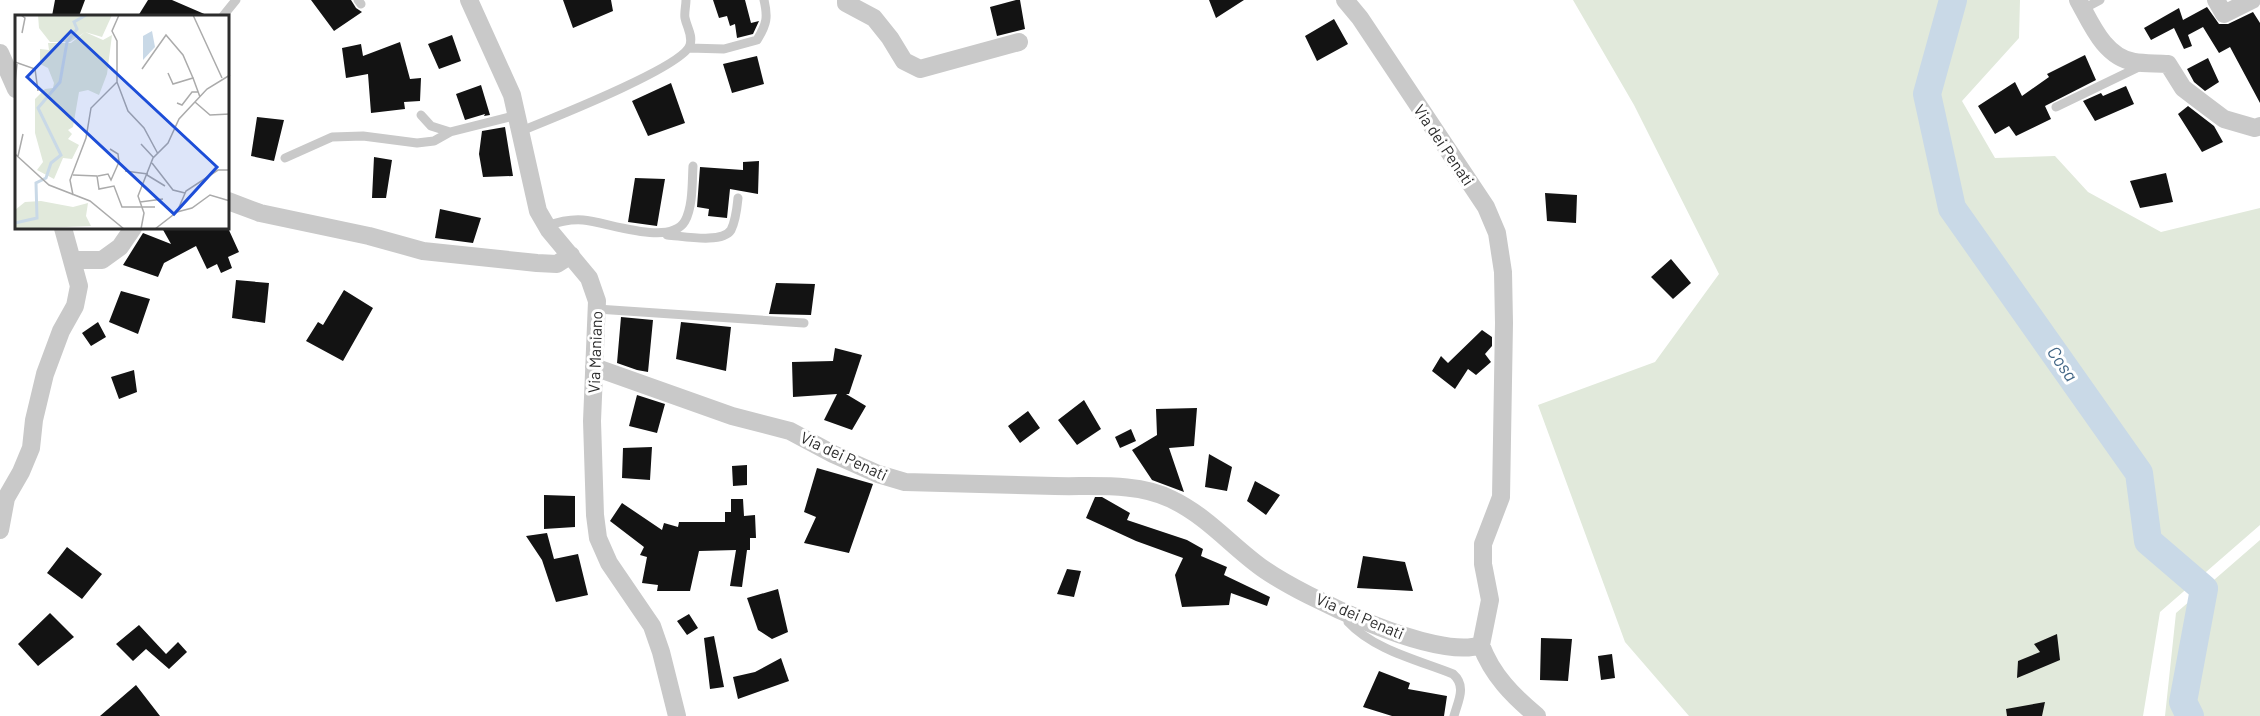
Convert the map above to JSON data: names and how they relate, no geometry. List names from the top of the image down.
{
  "streets": {
    "street": ["Via dei Penati", "Via Maniano"]
  },
  "crossings": [
    ["Via dei Penati", "Via Maniano"]
  ],
  "water": ["Cosa"]
}
